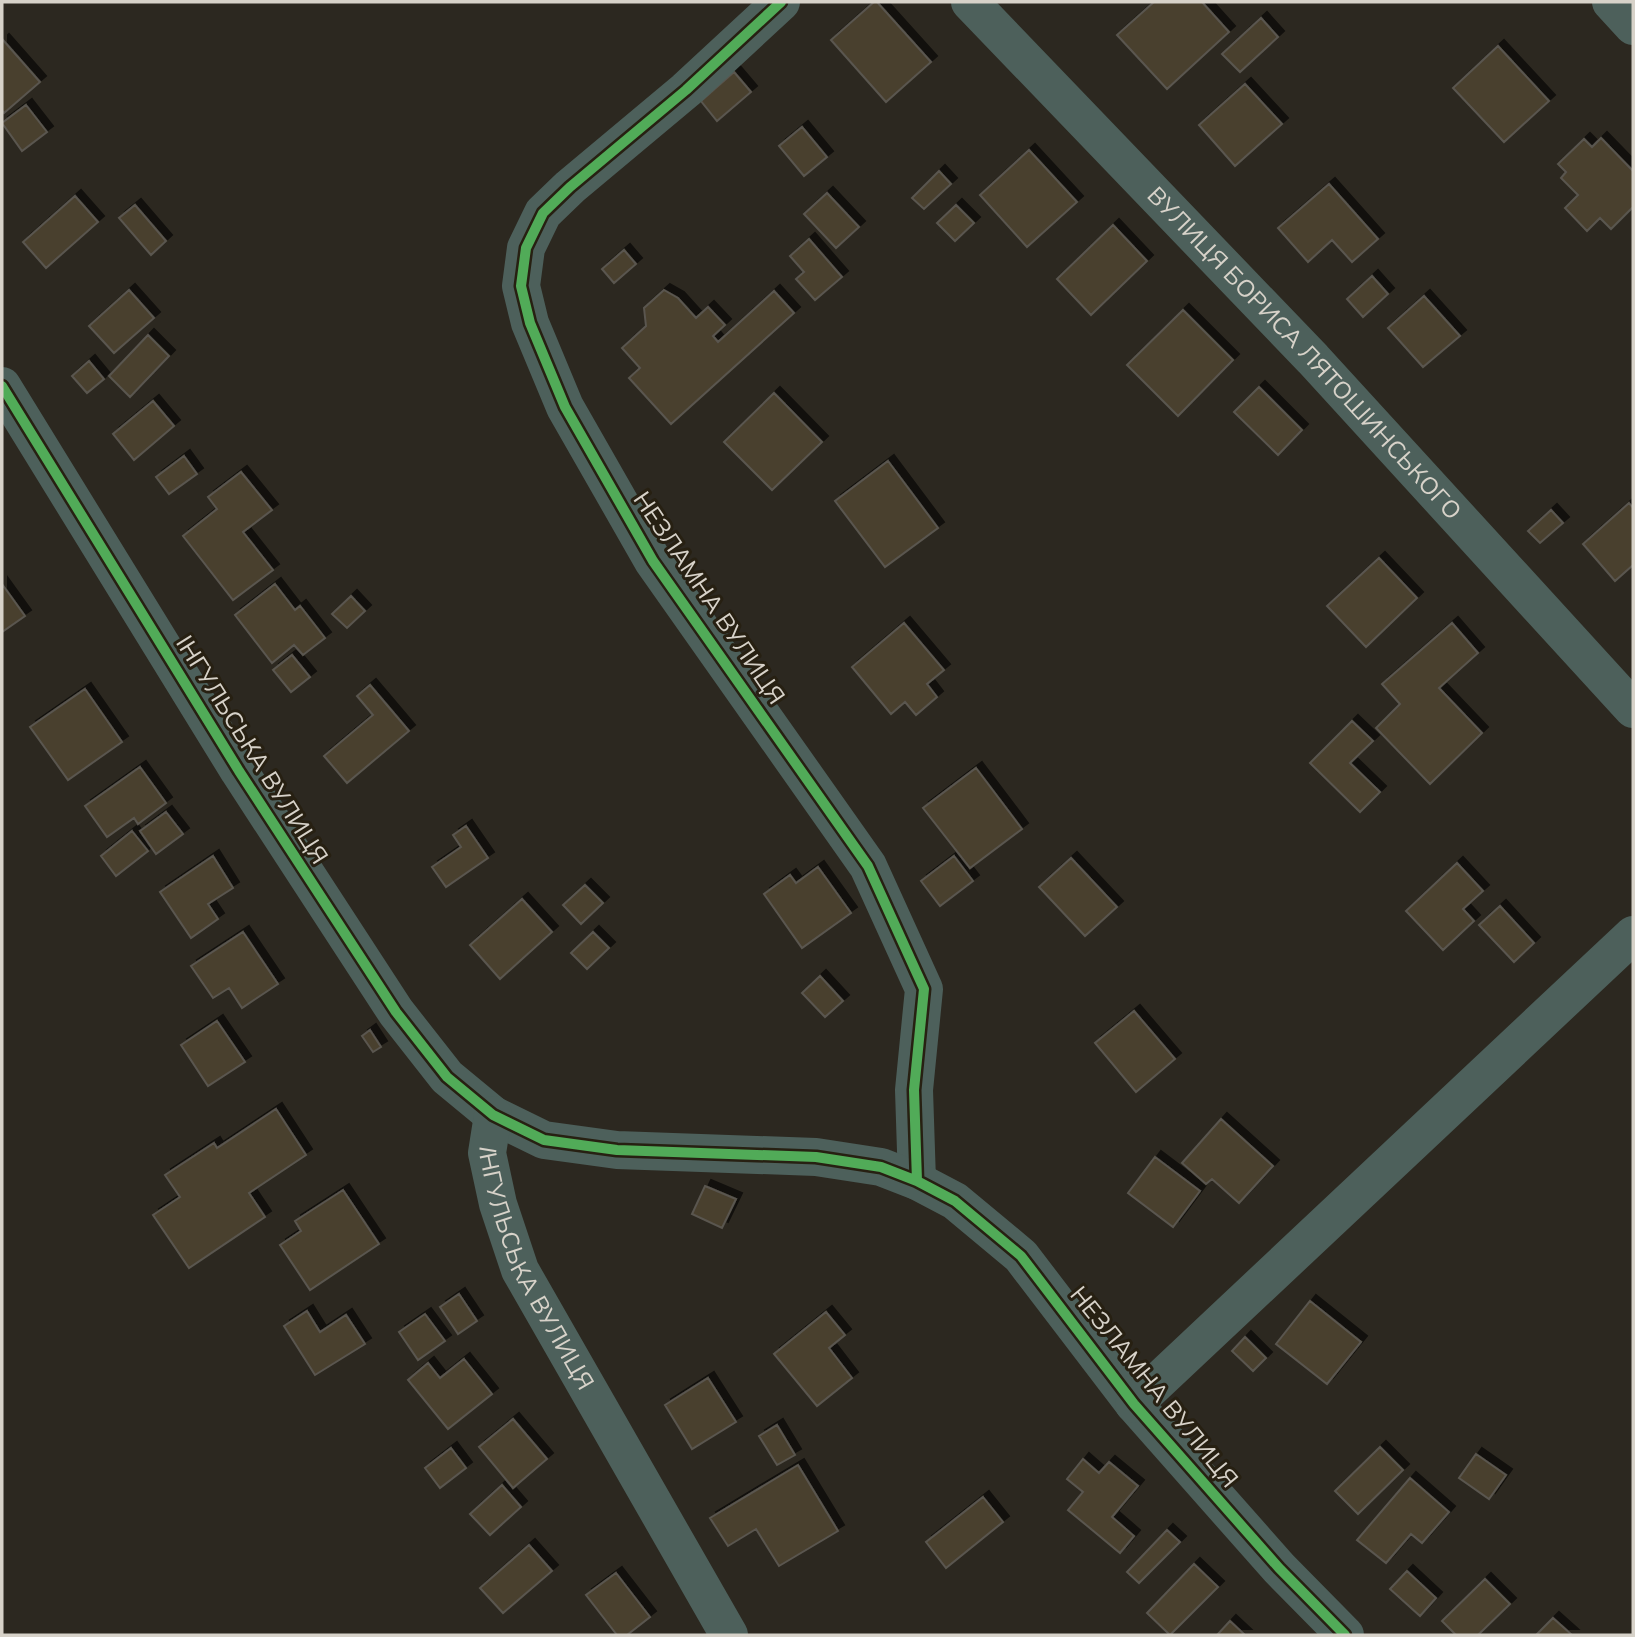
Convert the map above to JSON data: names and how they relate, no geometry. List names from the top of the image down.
{
  "streets": {
    "street": ["ВУЛИЦЯ БОРИСА ЛЯТОШИНСЬКОГО", "НЕЗЛАМНА ВУЛИЦЯ", "ІНГУЛЬСЬКА ВУЛИЦЯ"]
  },
  "crossings": [
    ["НЕЗЛАМНА ВУЛИЦЯ", "ІНГУЛЬСЬКА ВУЛИЦЯ"]
  ]
}
